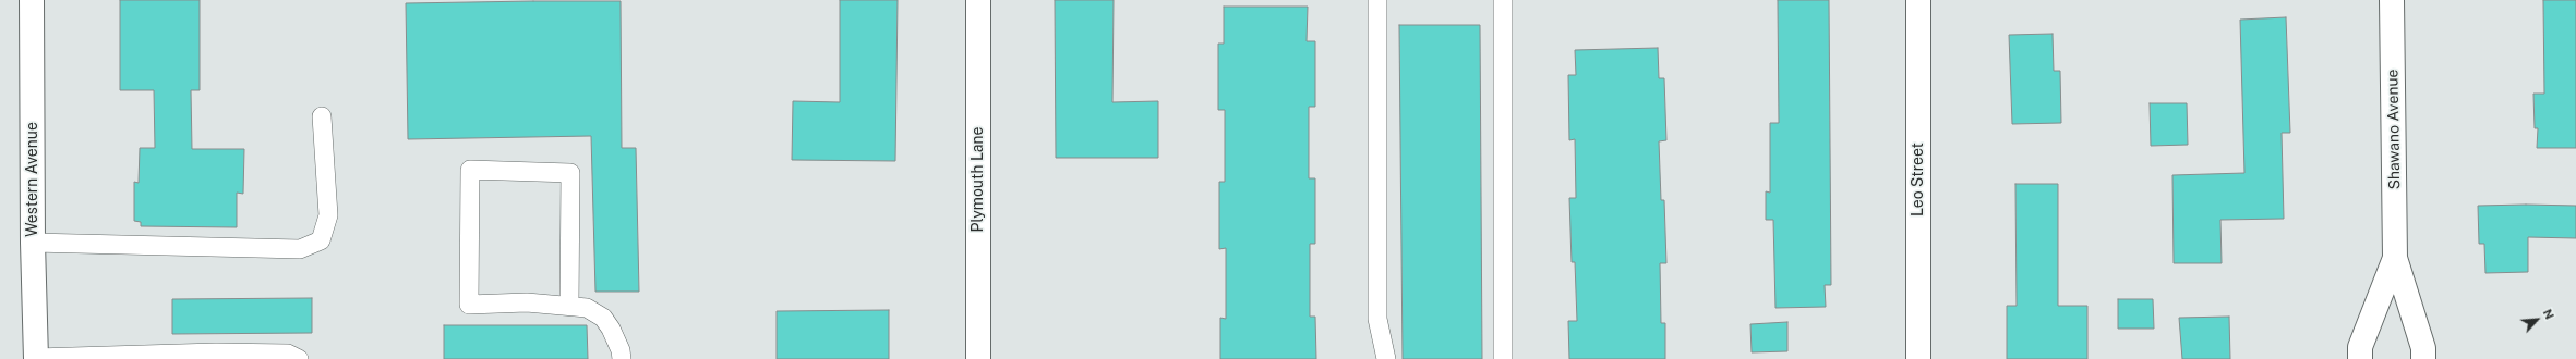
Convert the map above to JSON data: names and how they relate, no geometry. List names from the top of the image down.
{
  "streets": {
    "street": [
      "Shawano Avenue",
      "Western Avenue",
      "Plymouth Lane",
      "Leo Street"
    ]
  },
  "north": "top right"
}
